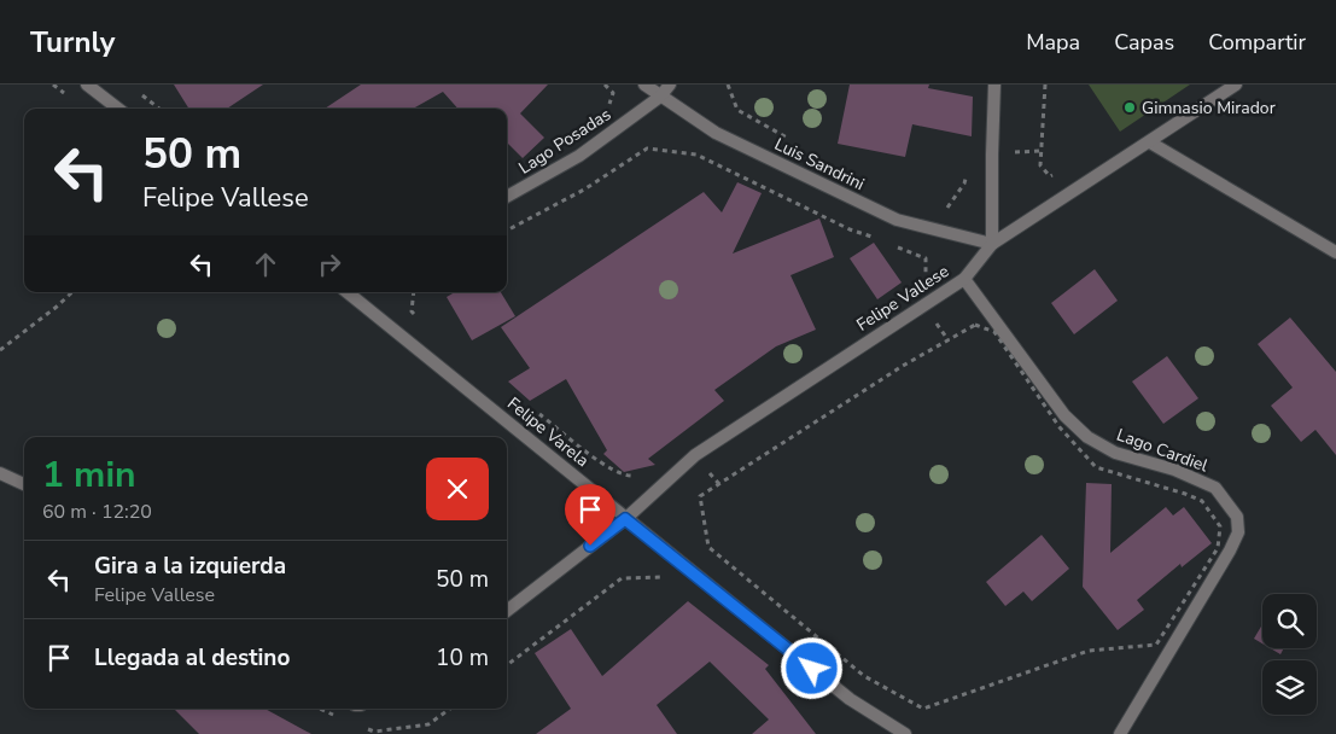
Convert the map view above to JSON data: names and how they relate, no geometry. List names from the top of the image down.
{
  "streets": {
    "street": [
      "Lago Posadas",
      "Luis Sandrini",
      "Felipe Vallese",
      "Felipe Varela",
      "Lago Cardiel"
    ]
  },
  "crossings": [
    ["Lago Posadas", "Luis Sandrini"],
    ["Luis Sandrini", "Felipe Vallese"],
    ["Felipe Vallese", "Felipe Varela"],
    ["Felipe Vallese", "Lago Cardiel"]
  ],
  "places": ["Gimnasio Mirador"],
  "page": {
    "header": "Turnly",
    "nav": ["Mapa", "Capas", "Compartir"],
    "turn": ["50 m", "Felipe Vallese"],
    "heading": ["1 min", "60 m · 12:20"],
    "list": [
      {
        "name": "Gira a la izquierda",
        "note": "Felipe Vallese",
        "value": "50 m"
      },
      {
        "name": "Llegada al destino",
        "value": "10 m"
      }
    ]
  }
}
